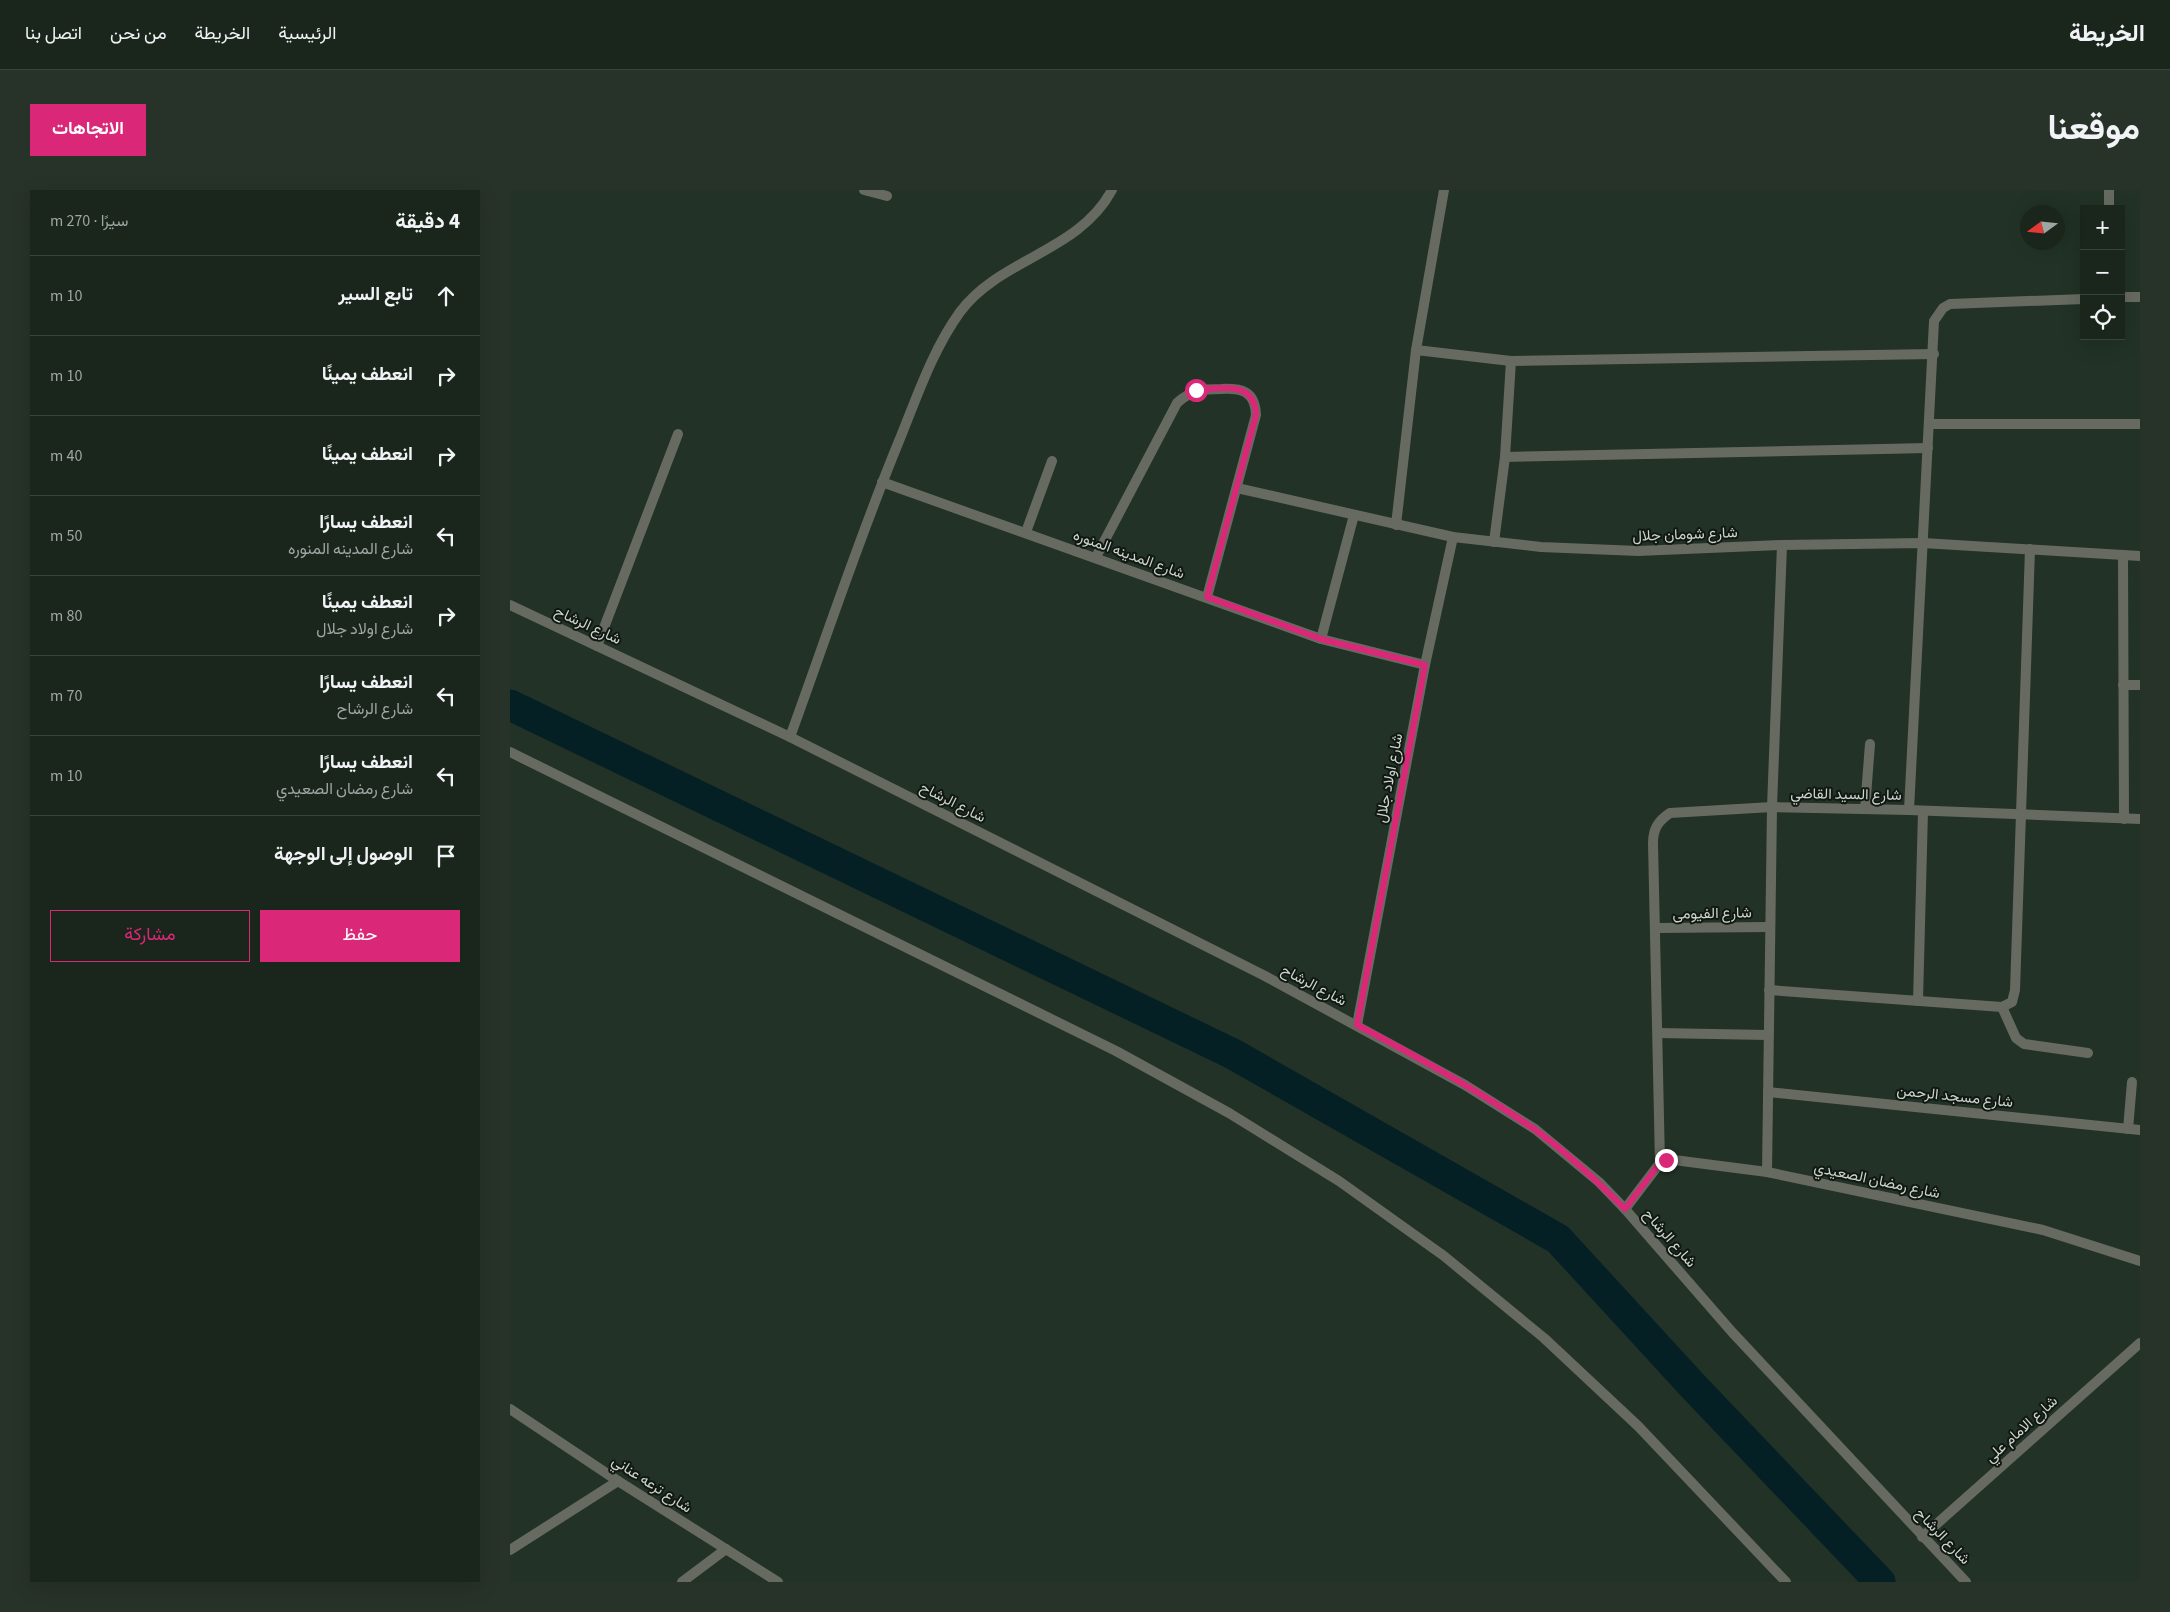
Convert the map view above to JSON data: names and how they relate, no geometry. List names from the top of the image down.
{
  "streets": {
    "street": [
      "شارع شومان جلال",
      "شارع المدينه المنوره",
      "شارع الرشاح",
      "شارع اولاد جلال",
      "شارع السيد القاضي",
      "شارع الفيومى",
      "شارع مسجد الرحمن",
      "شارع رمضان الصعيدي",
      "شارع الامام علي",
      "شارع ترعه عناني"
    ]
  },
  "crossings": [
    ["شارع شومان جلال", "شارع اولاد جلال"],
    ["شارع المدينه المنوره", "شارع اولاد جلال"],
    ["شارع الرشاح", "شارع اولاد جلال"],
    ["شارع الرشاح", "شارع الامام علي"],
    ["شارع السيد القاضي", "شارع الفيومى"]
  ],
  "north": "left",
  "page": {
    "header": "الخريطة",
    "nav": [
      "الرئيسية",
      "الخريطة",
      "من نحن",
      "اتصل بنا"
    ],
    "title": "موقعنا",
    "buttons": [
      "الاتجاهات",
      ["حفظ", "مشاركة"]
    ],
    "heading": ["4 دقيقة", "سيرًا · 270 m"],
    "map_buttons": ["+", "−"],
    "list": [
      ["تابع السير", "10 m"],
      ["انعطف يمينًا", "10 m"],
      ["انعطف يمينًا", "40 m"],
      ["انعطف يسارًا", "شارع المدينه المنوره", "50 m"],
      ["انعطف يمينًا", "شارع اولاد جلال", "80 m"],
      ["انعطف يسارًا", "شارع الرشاح", "70 m"],
      ["انعطف يسارًا", "شارع رمضان الصعيدي", "10 m"],
      "الوصول إلى الوجهة"
    ]
  }
}
